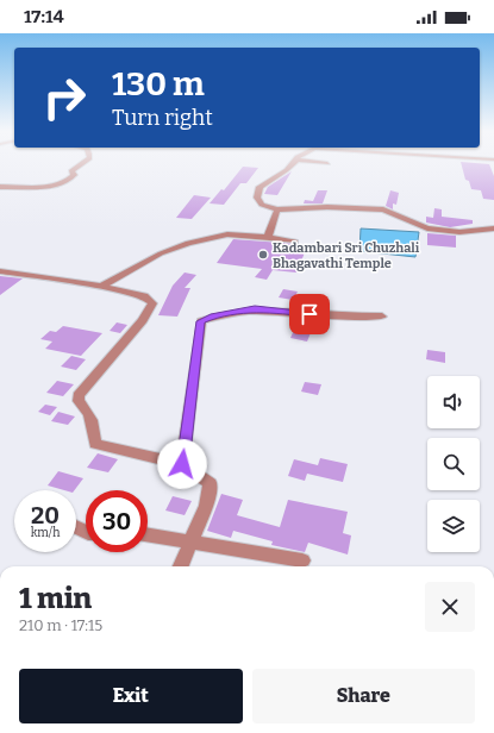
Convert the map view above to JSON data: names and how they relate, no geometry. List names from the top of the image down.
{
  "places": ["Kadambari Sri Chuzhali Bhagavathi Temple"],
  "page": {
    "status": "17:14",
    "turn": ["130 m", "Turn right"],
    "speed": "20 km/h",
    "limit": "30",
    "heading": ["1 min", "210 m · 17:15"],
    "buttons": ["Exit", "Share"]
  }
}
